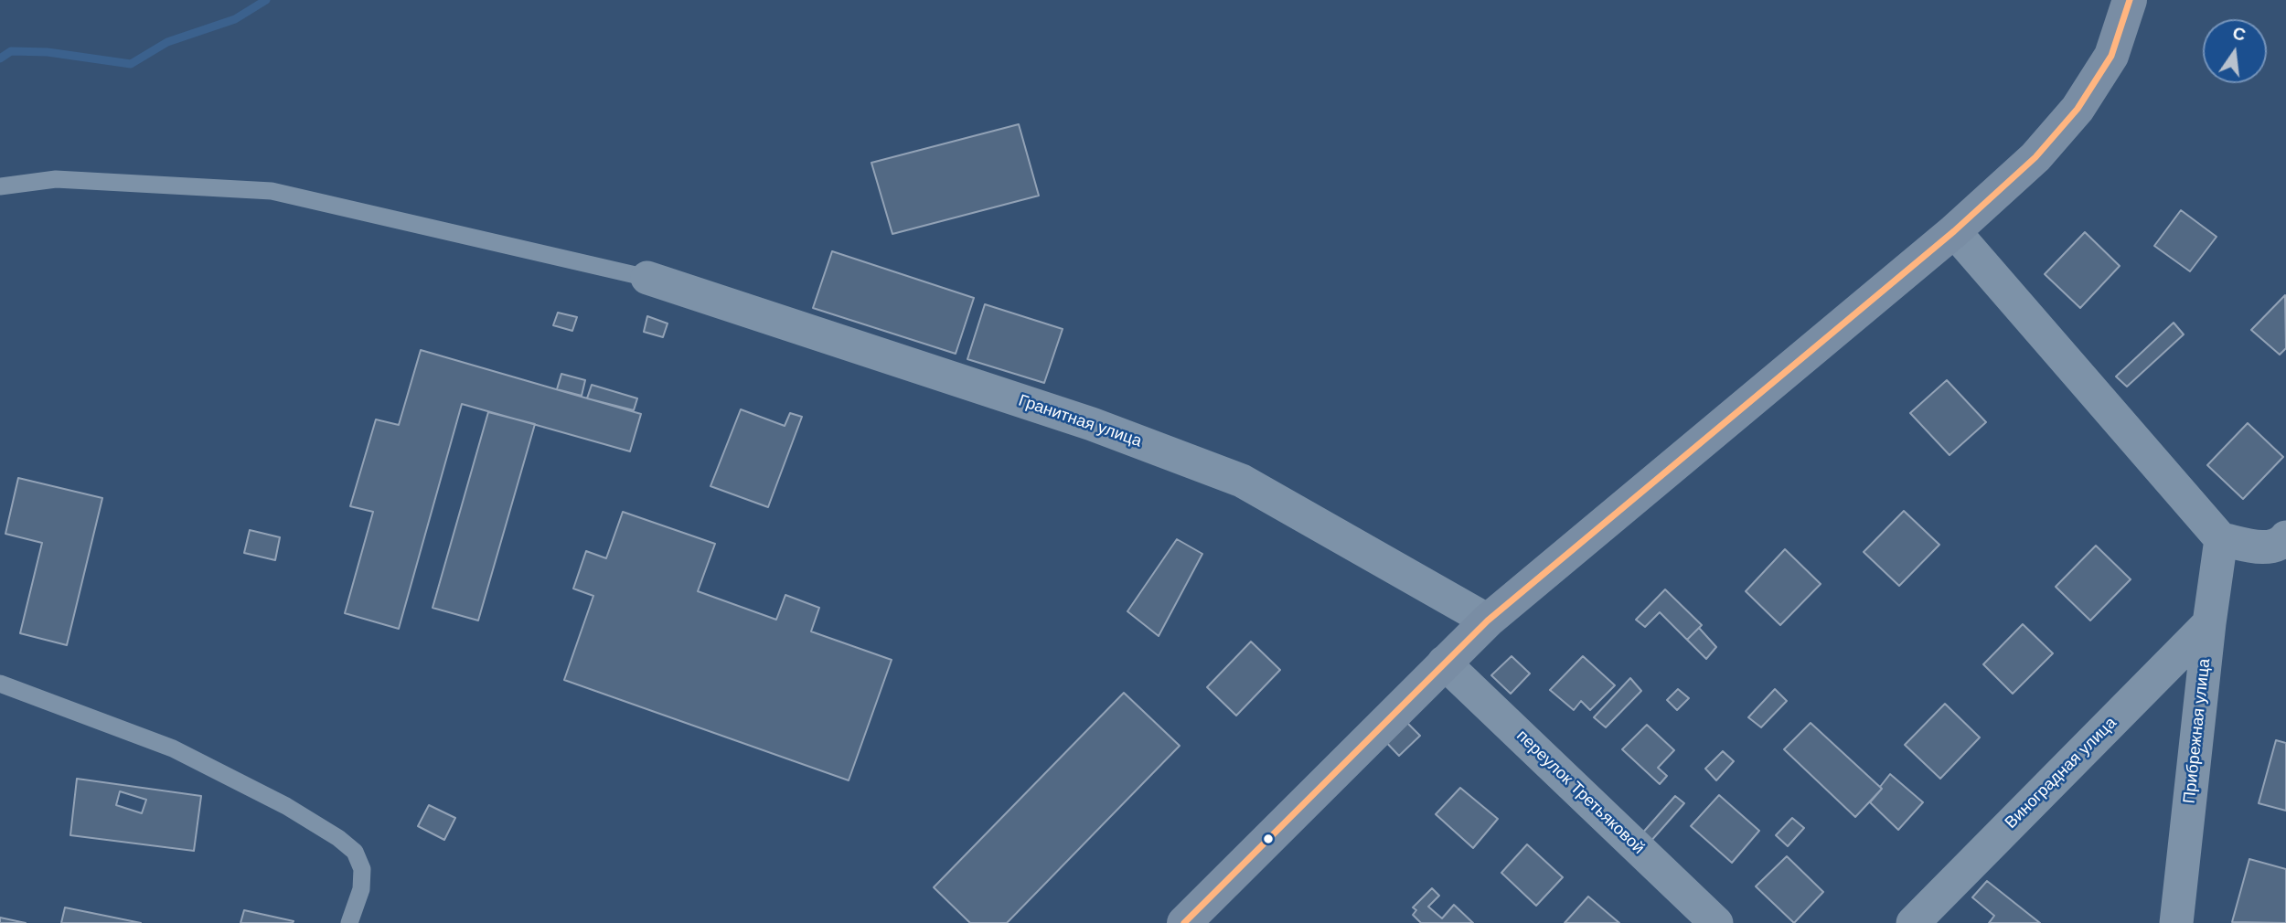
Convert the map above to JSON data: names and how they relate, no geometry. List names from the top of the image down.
{
  "streets": {
    "street": [
      "Гранитная улица",
      "Прибрежная улица",
      "Виноградная улица",
      "переулок Третьяковой"
    ]
  },
  "crossings": [
    ["Прибрежная улица", "Виноградная улица"]
  ],
  "north": "top"
}
